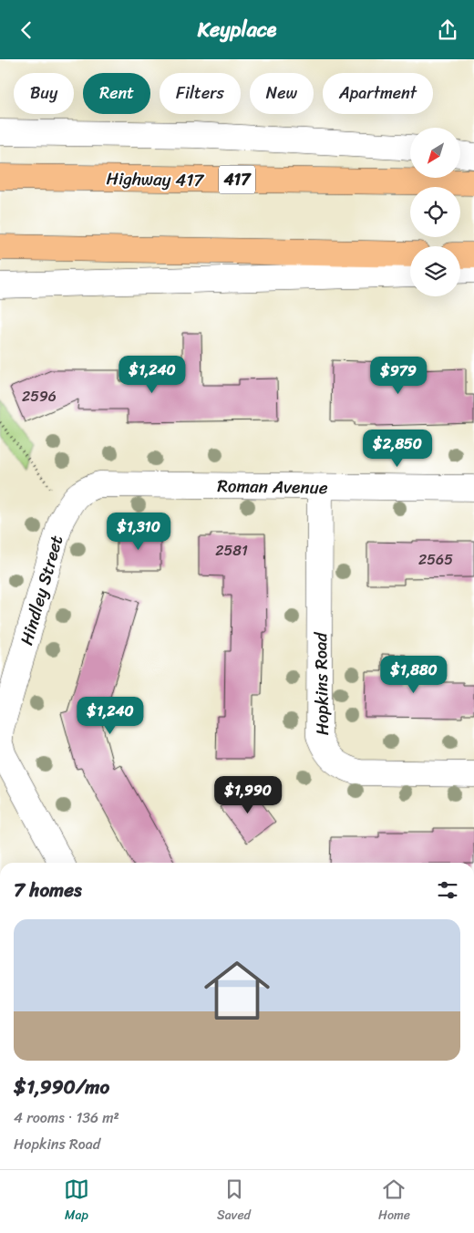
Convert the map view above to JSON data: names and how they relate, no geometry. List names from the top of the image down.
{
  "streets": {
    "highway": ["Highway 417", "417"],
    "street": ["Roman Avenue", "Hindley Street", "Hopkins Road"]
  },
  "crossings": [
    ["Roman Avenue", "Hindley Street"],
    ["Roman Avenue", "Hopkins Road"]
  ],
  "house_numbers": ["2596", "2581", "2565"],
  "north": "bottom left",
  "page": {
    "header": "Keyplace",
    "chip": [
      "Buy",
      "Rent",
      "Filters",
      "New",
      "Apartment"
    ],
    "price": [
      "$1,240",
      "$979",
      "$2,850",
      "$1,310",
      "$1,880",
      "$1,240",
      "$1,990"
    ],
    "heading": "7 homes",
    "list": [
      {
        "name": "$1,990/mo",
        "note": "4 rooms · 136 m² · Hopkins Road"
      }
    ],
    "tabs": ["Map", "Saved", "Home"]
  }
}
